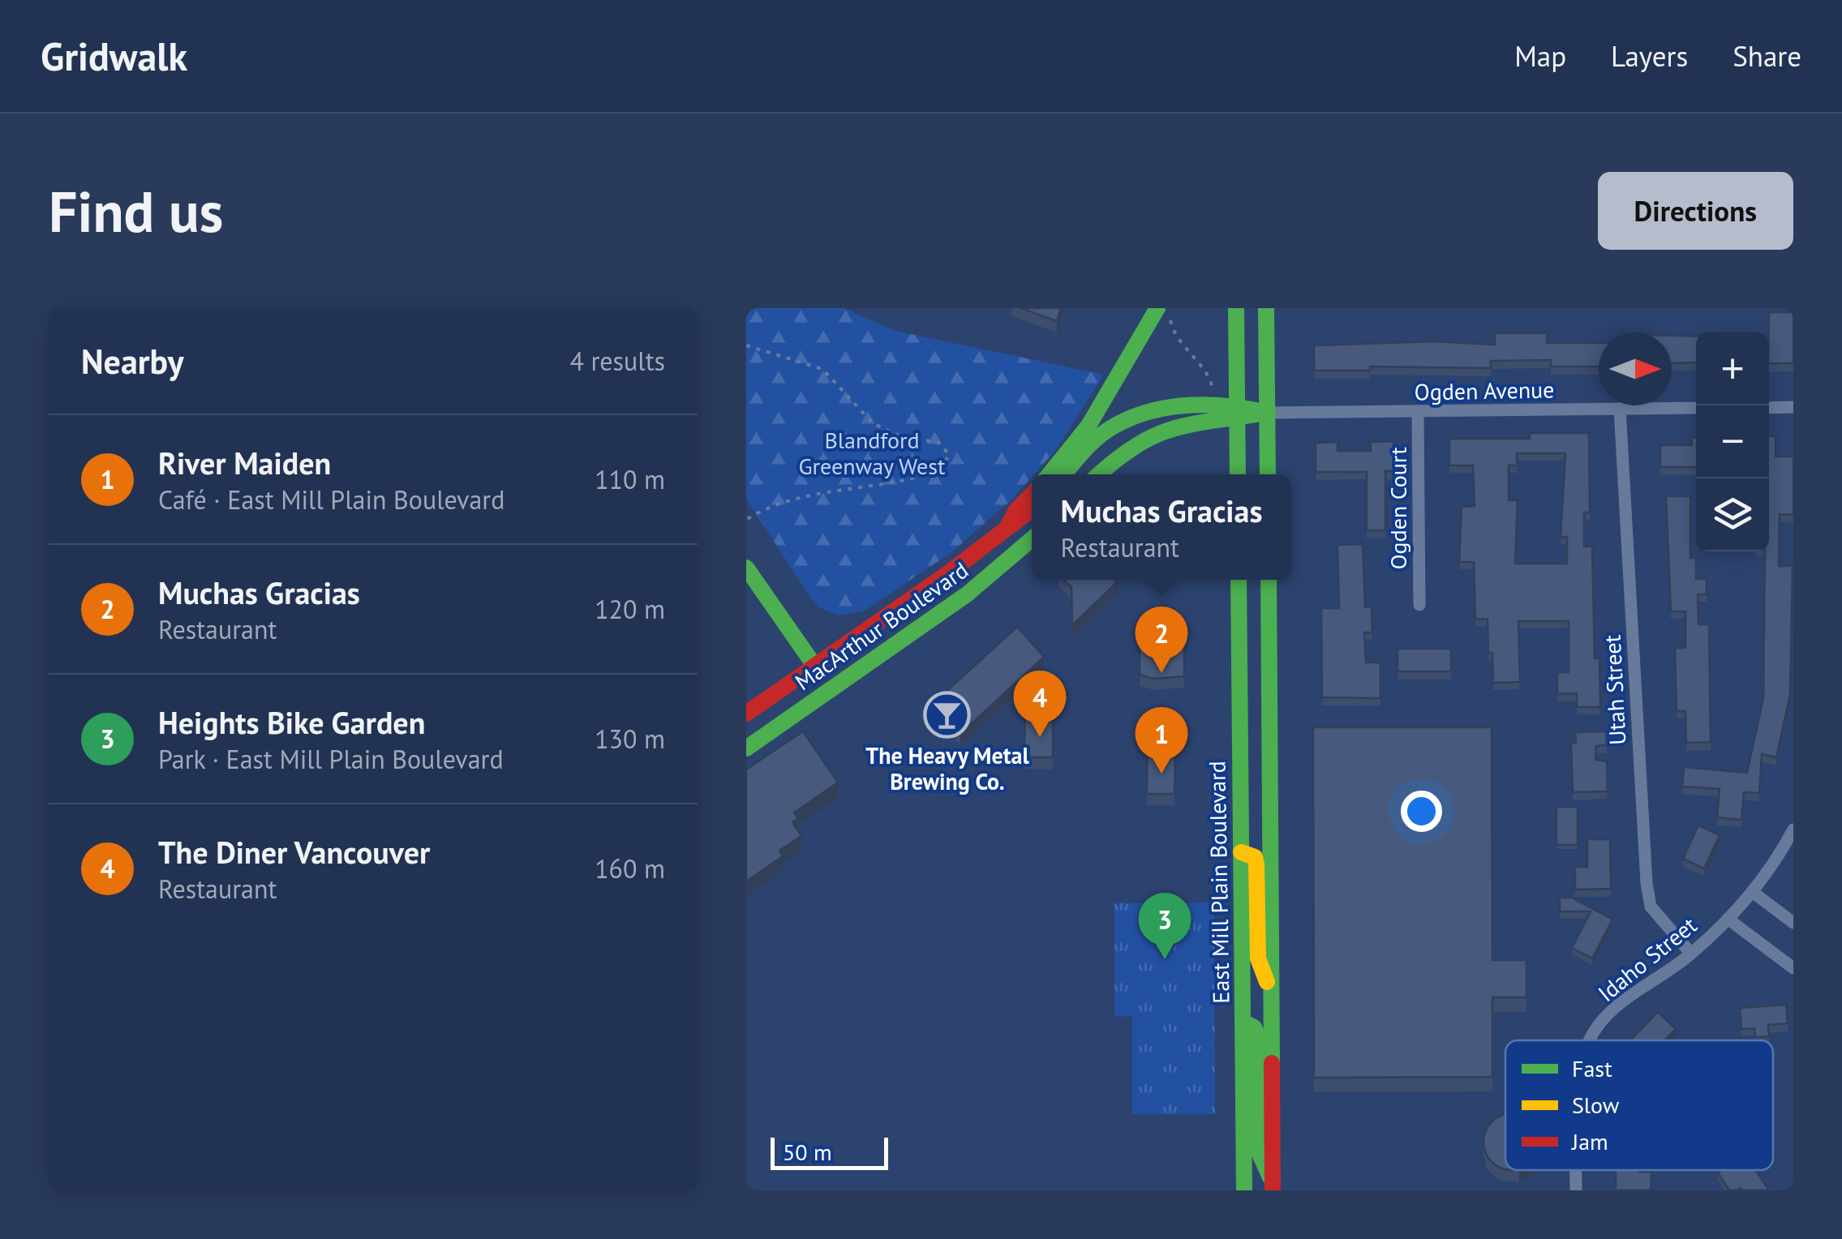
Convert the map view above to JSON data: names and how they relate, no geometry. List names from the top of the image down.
{
  "streets": {
    "main road": ["MacArthur Boulevard", "East Mill Plain Boulevard"],
    "street": [
      "Ogden Avenue",
      "Ogden Court",
      "Utah Street",
      "Idaho Street"
    ]
  },
  "crossings": [
    ["Ogden Avenue", "Ogden Court"],
    ["Ogden Avenue", "Utah Street"],
    ["Utah Street", "Idaho Street"]
  ],
  "parks": ["Blandford Greenway West"],
  "places": {
    "bar": ["The Heavy Metal Brewing Co."]
  },
  "legend": ["Fast", "Slow", "Jam"],
  "scale_bar": "50 m",
  "north": "right",
  "page": {
    "header": "Gridwalk",
    "nav": ["Map", "Layers", "Share"],
    "buttons": "Directions",
    "title": "Find us",
    "heading": ["Nearby", "4 results"],
    "map_buttons": ["+", "−"],
    "list": [
      {
        "mark": "1",
        "name": "River Maiden",
        "note": "Café · East Mill Plain Boulevard",
        "value": "110 m"
      },
      {
        "mark": "2",
        "name": "Muchas Gracias",
        "note": "Restaurant",
        "value": "120 m"
      },
      {
        "mark": "3",
        "name": "Heights Bike Garden",
        "note": "Park · East Mill Plain Boulevard",
        "value": "130 m"
      },
      {
        "mark": "4",
        "name": "The Diner Vancouver",
        "note": "Restaurant",
        "value": "160 m"
      }
    ],
    "popup": ["Muchas Gracias", "Restaurant"],
    "pins": [
      "2",
      "4",
      "1",
      "3"
    ],
    "scale": "50 m"
  }
}
